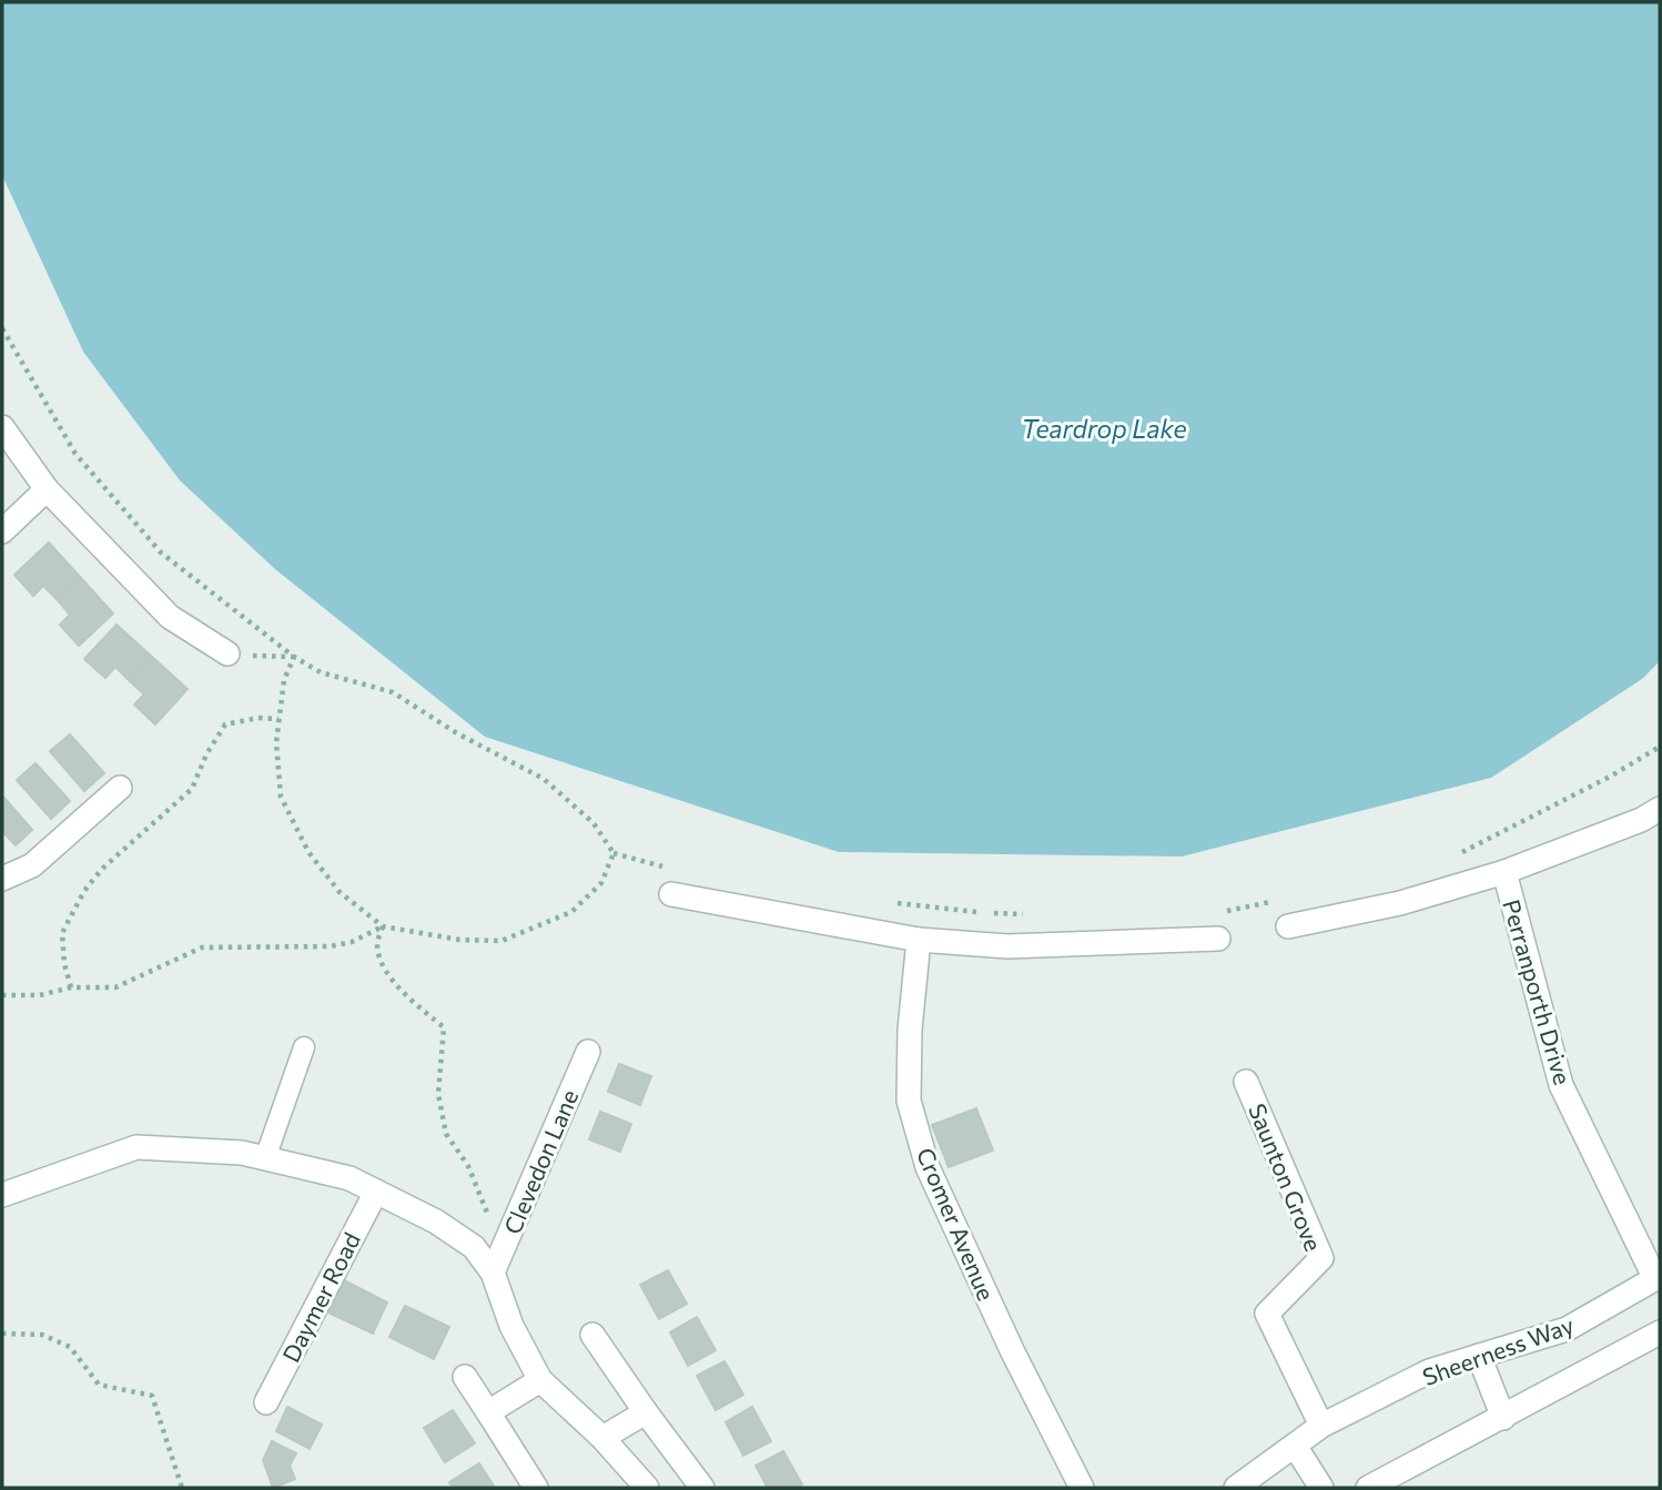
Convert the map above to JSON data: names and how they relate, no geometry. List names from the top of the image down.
{
  "streets": {
    "street": [
      "Perranporth Drive",
      "Clevedon Lane",
      "Saunton Grove",
      "Cromer Avenue",
      "Daymer Road",
      "Sheerness Way"
    ]
  },
  "crossings": [
    ["Perranporth Drive", "Sheerness Way"],
    ["Saunton Grove", "Sheerness Way"]
  ],
  "water": ["Teardrop Lake"]
}
